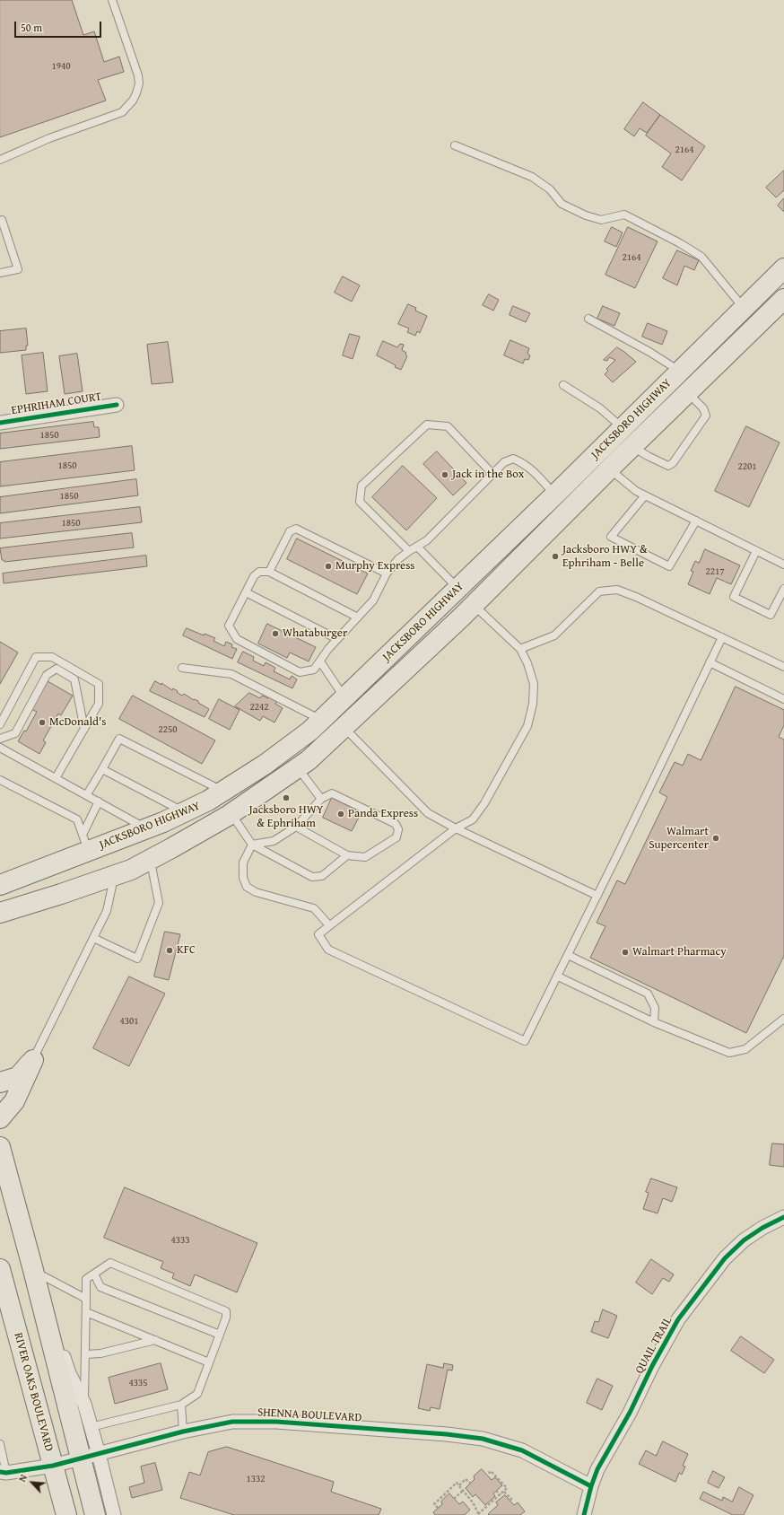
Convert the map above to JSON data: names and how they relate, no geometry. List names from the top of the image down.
{
  "streets": {
    "main road": ["JACKSBORO HIGHWAY", "RIVER OAKS BOULEVARD"],
    "street": ["EPHRIHAM COURT", "QUAIL TRAIL", "SHENNA BOULEVARD"]
  },
  "crossings": [
    ["QUAIL TRAIL", "SHENNA BOULEVARD"],
    ["RIVER OAKS BOULEVARD", "SHENNA BOULEVARD"]
  ],
  "places": [
    "Jack in the Box",
    "Jacksboro HWY & Ephriham - Belle",
    "Murphy Express",
    "Whataburger",
    "McDonald's",
    "Jacksboro HWY & Ephriham",
    "Panda Express",
    "Walmart Supercenter",
    "KFC",
    "Walmart Pharmacy"
  ],
  "house_numbers": [
    "1940",
    "2164",
    "2164",
    "1850",
    "1850",
    "2201",
    "1850",
    "1850",
    "2217",
    "2242",
    "2250",
    "4301",
    "4333",
    "4335",
    "1332"
  ],
  "scale_bar": "50 m",
  "north": "top left"
}
